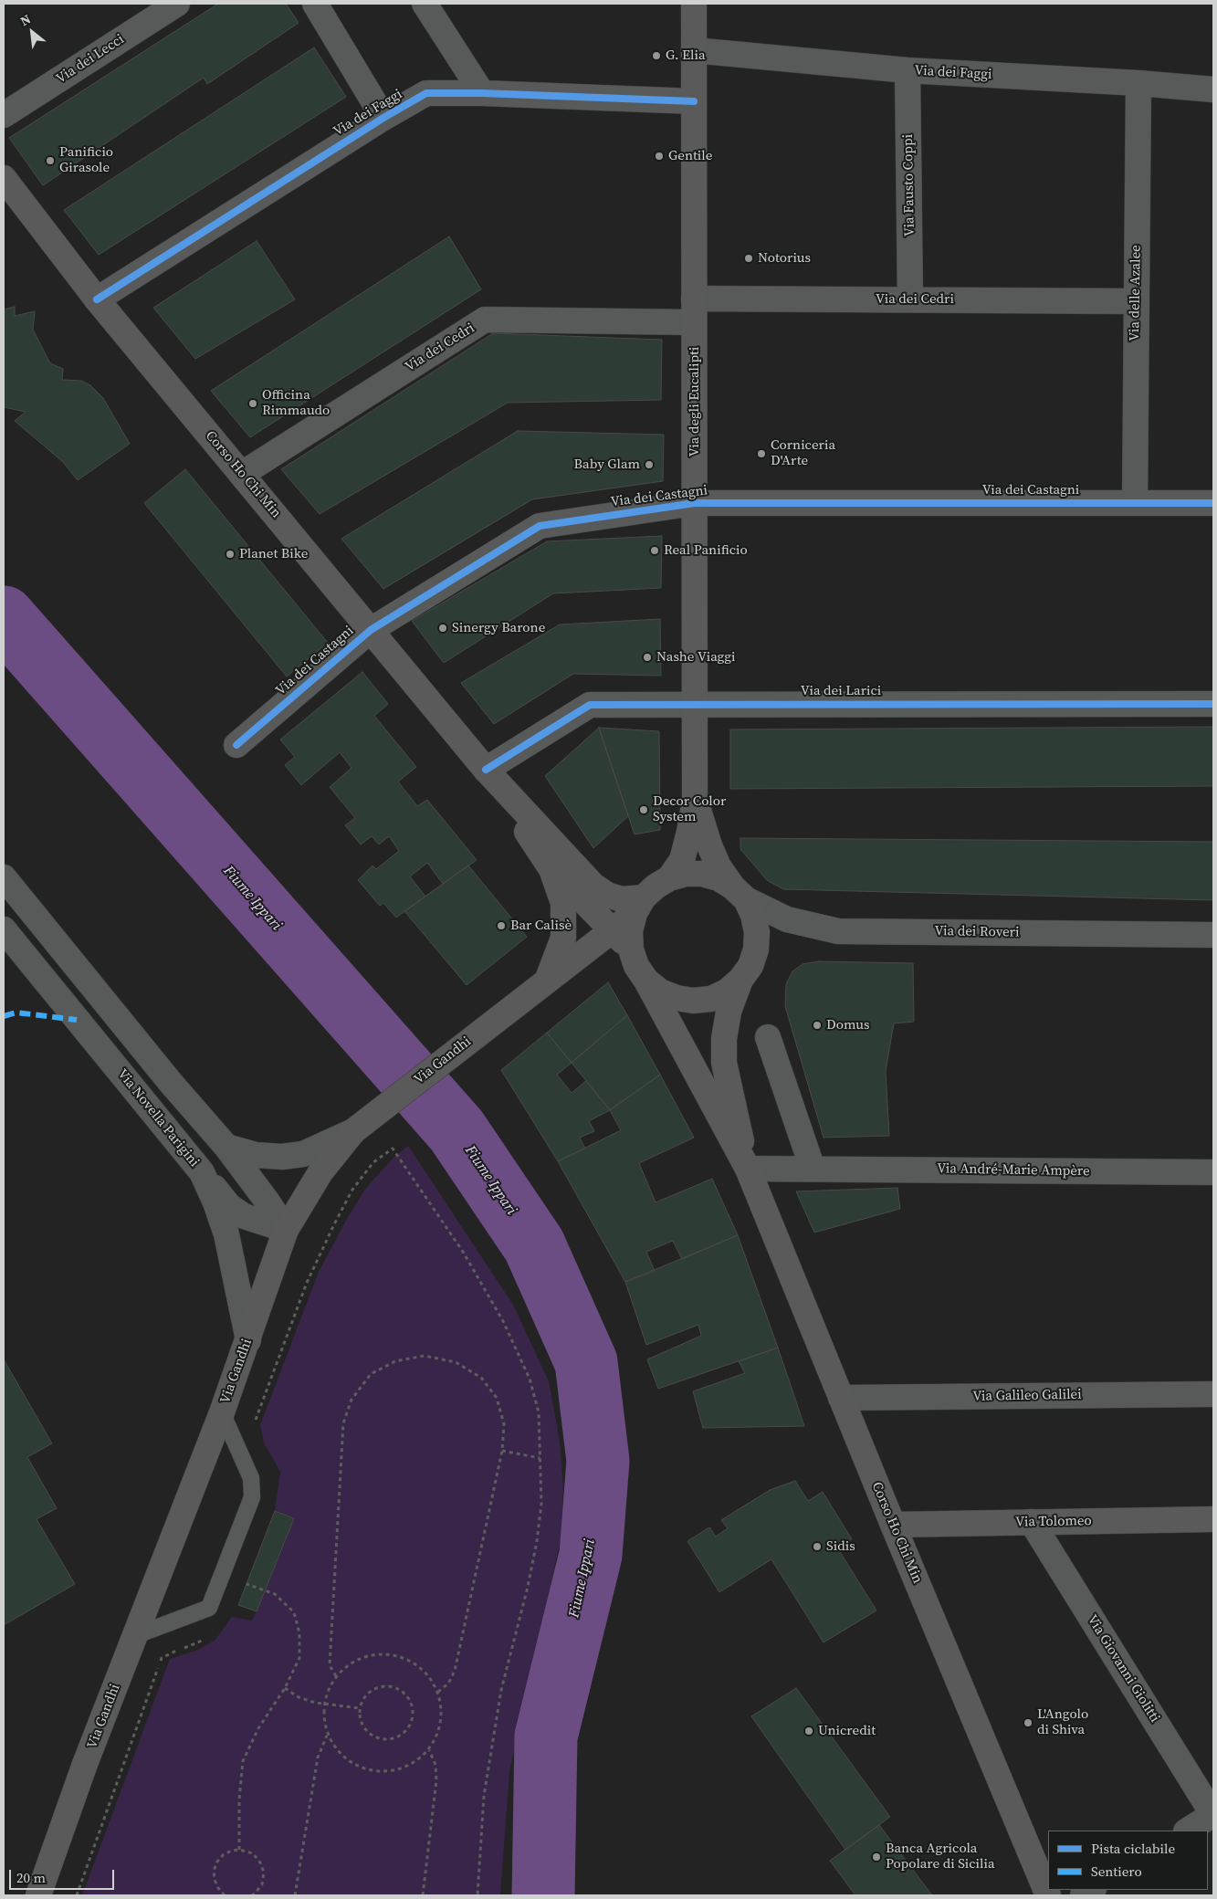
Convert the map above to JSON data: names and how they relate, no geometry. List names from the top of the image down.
{
  "streets": {
    "main road": [
      "Via degli Eucalipti",
      "Corso Ho Chi Min",
      "Via Gandhi",
      "Via Tolomeo"
    ],
    "street": [
      "Via dei Lecci",
      "Via dei Faggi",
      "Via Fausto Coppi",
      "Via delle Azalee",
      "Via dei Cedri",
      "Via dei Castagni",
      "Via dei Larici",
      "Via dei Roveri",
      "Via Novella Parigini",
      "Via André-Marie Ampère",
      "Via Galileo Galilei",
      "Via Giovanni Giolitti"
    ]
  },
  "crossings": [
    ["Via dei Faggi", "Via Fausto Coppi"],
    ["Via dei Faggi", "Via delle Azalee"],
    ["Via dei Faggi", "Via degli Eucalipti"],
    ["Via dei Faggi", "Corso Ho Chi Min"],
    ["Via Fausto Coppi", "Via dei Cedri"],
    ["Via delle Azalee", "Via dei Cedri"],
    ["Via delle Azalee", "Via dei Castagni"],
    ["Via dei Cedri", "Via degli Eucalipti"],
    ["Via dei Cedri", "Corso Ho Chi Min"],
    ["Via degli Eucalipti", "Via dei Castagni"],
    ["Via degli Eucalipti", "Via dei Larici"],
    ["Corso Ho Chi Min", "Via dei Castagni"],
    ["Corso Ho Chi Min", "Via dei Larici"],
    ["Corso Ho Chi Min", "Via André-Marie Ampère"],
    ["Corso Ho Chi Min", "Via Galileo Galilei"],
    ["Corso Ho Chi Min", "Via Tolomeo"],
    ["Via dei Roveri", "Via Gandhi"],
    ["Via Gandhi", "Via Novella Parigini"],
    ["Via Tolomeo", "Via Giovanni Giolitti"]
  ],
  "water": ["Fiume Ippari"],
  "places": [
    "G. Elia",
    "Gentile",
    "Panificio Girasole",
    "Notorius",
    "Officina Rimmaudo",
    "Corniceria D'Arte",
    "Baby Glam",
    "Real Panificio",
    "Planet Bike",
    "Sinergy Barone",
    "Nashe Viaggi",
    "Decor Color System",
    "Bar Calisè",
    "Domus",
    "Sidis",
    "L'Angolo di Shiva",
    "Unicredit",
    "Banca Agricola Popolare di Sicilia"
  ],
  "legend": ["Pista ciclabile", "Sentiero"],
  "scale_bar": "20 m",
  "north": "top left"
}
